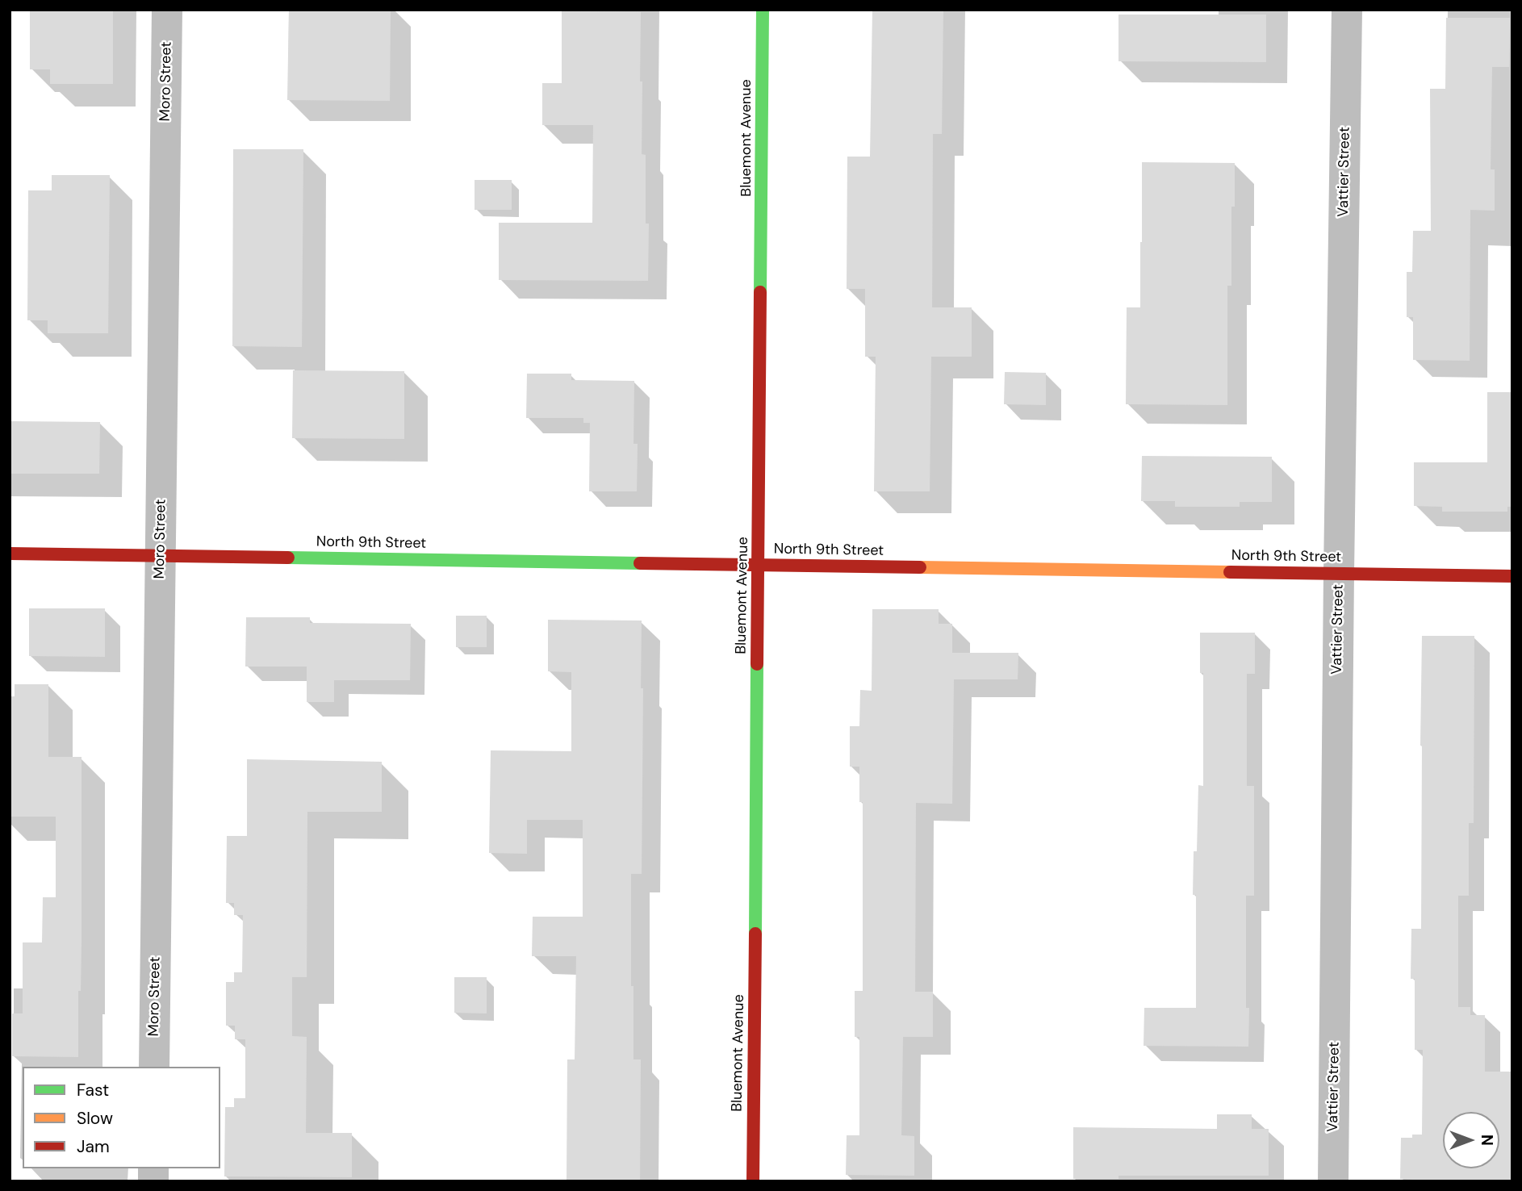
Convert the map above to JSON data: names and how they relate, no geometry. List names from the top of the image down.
{
  "streets": {
    "street": [
      "Moro Street",
      "Bluemont Avenue",
      "Vattier Street",
      "North 9th Street"
    ]
  },
  "crossings": [
    ["Moro Street", "North 9th Street"],
    ["Bluemont Avenue", "North 9th Street"],
    ["Vattier Street", "North 9th Street"]
  ],
  "legend": ["Fast", "Slow", "Jam"],
  "north": "right"
}
